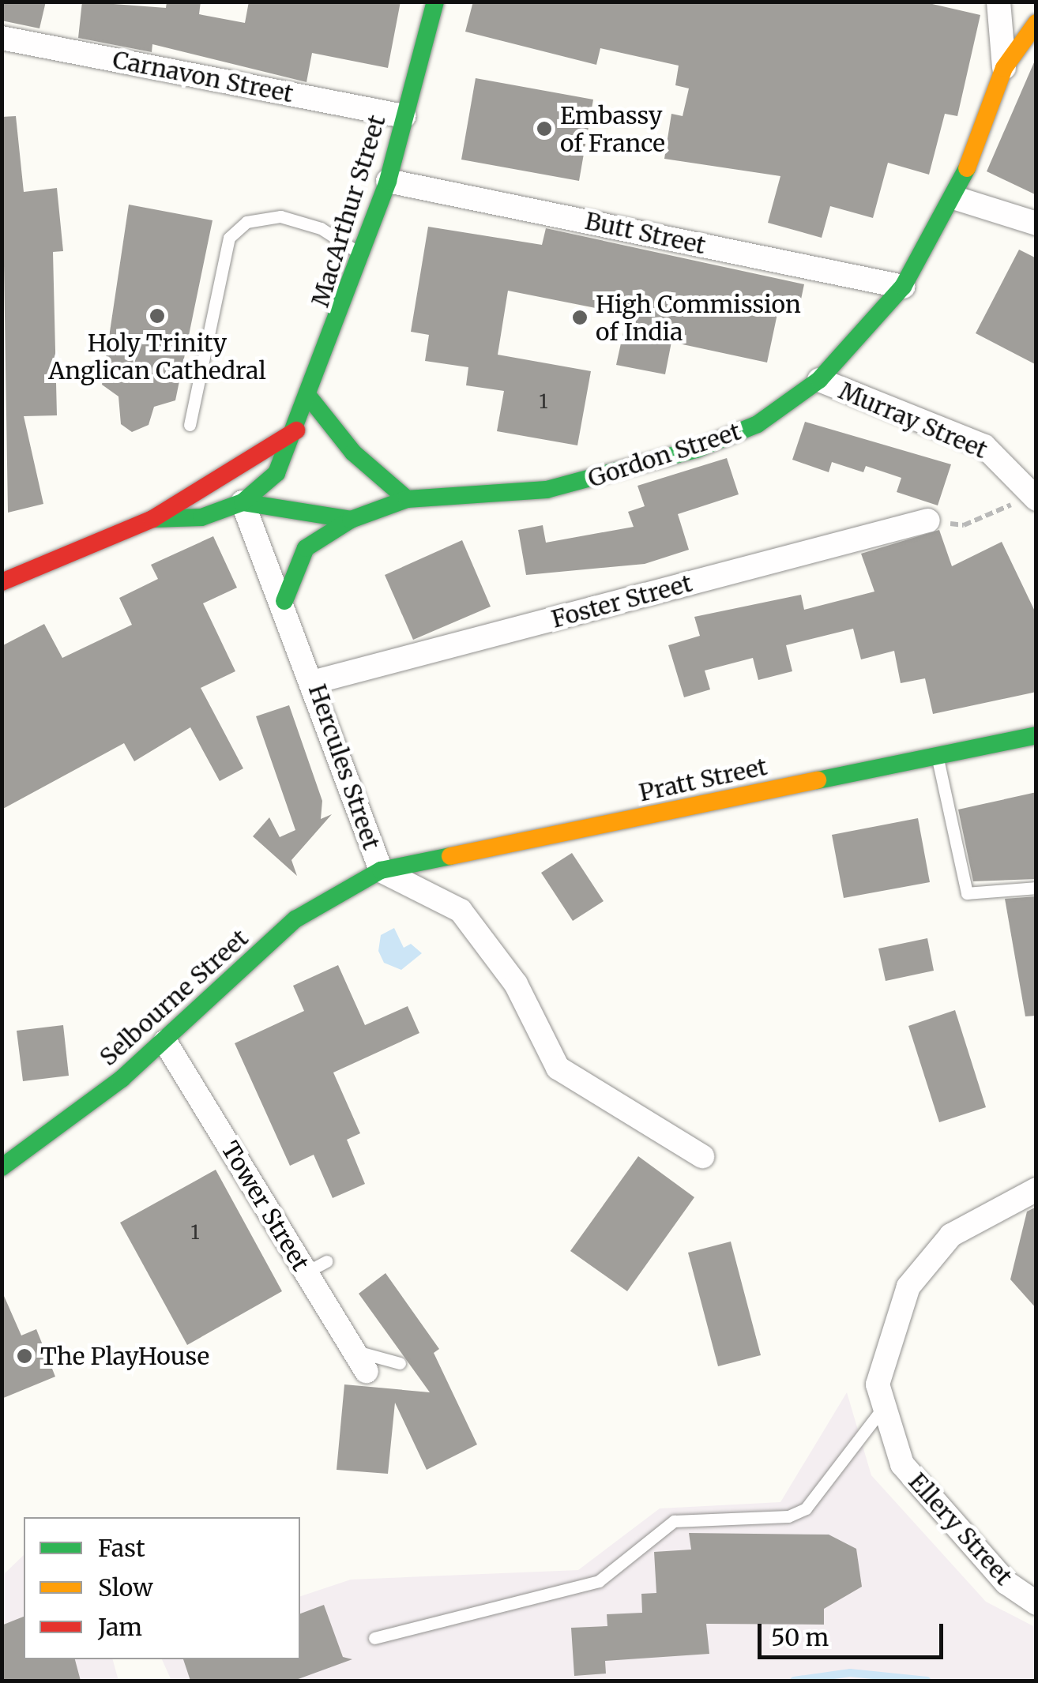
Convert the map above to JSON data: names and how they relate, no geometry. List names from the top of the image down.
{
  "streets": {
    "main road": [
      "MacArthur Street",
      "Gordon Street",
      "Pratt Street",
      "Selbourne Street"
    ],
    "street": [
      "Carnavon Street",
      "Butt Street",
      "Murray Street",
      "Foster Street",
      "Hercules Street",
      "Tower Street",
      "Ellery Street"
    ]
  },
  "crossings": [
    ["Carnavon Street", "MacArthur Street"],
    ["MacArthur Street", "Butt Street"],
    ["Butt Street", "Gordon Street"],
    ["Murray Street", "Gordon Street"],
    ["Gordon Street", "Hercules Street"],
    ["Foster Street", "Hercules Street"],
    ["Hercules Street", "Pratt Street"],
    ["Hercules Street", "Selbourne Street"],
    ["Pratt Street", "Selbourne Street"],
    ["Selbourne Street", "Tower Street"]
  ],
  "places": [
    "Embassy of France",
    "Holy Trinity Anglican Cathedral",
    "High Commission of India",
    "The PlayHouse"
  ],
  "house_numbers": ["1", "1"],
  "legend": ["Fast", "Slow", "Jam"],
  "scale_bar": "50 m"
}
